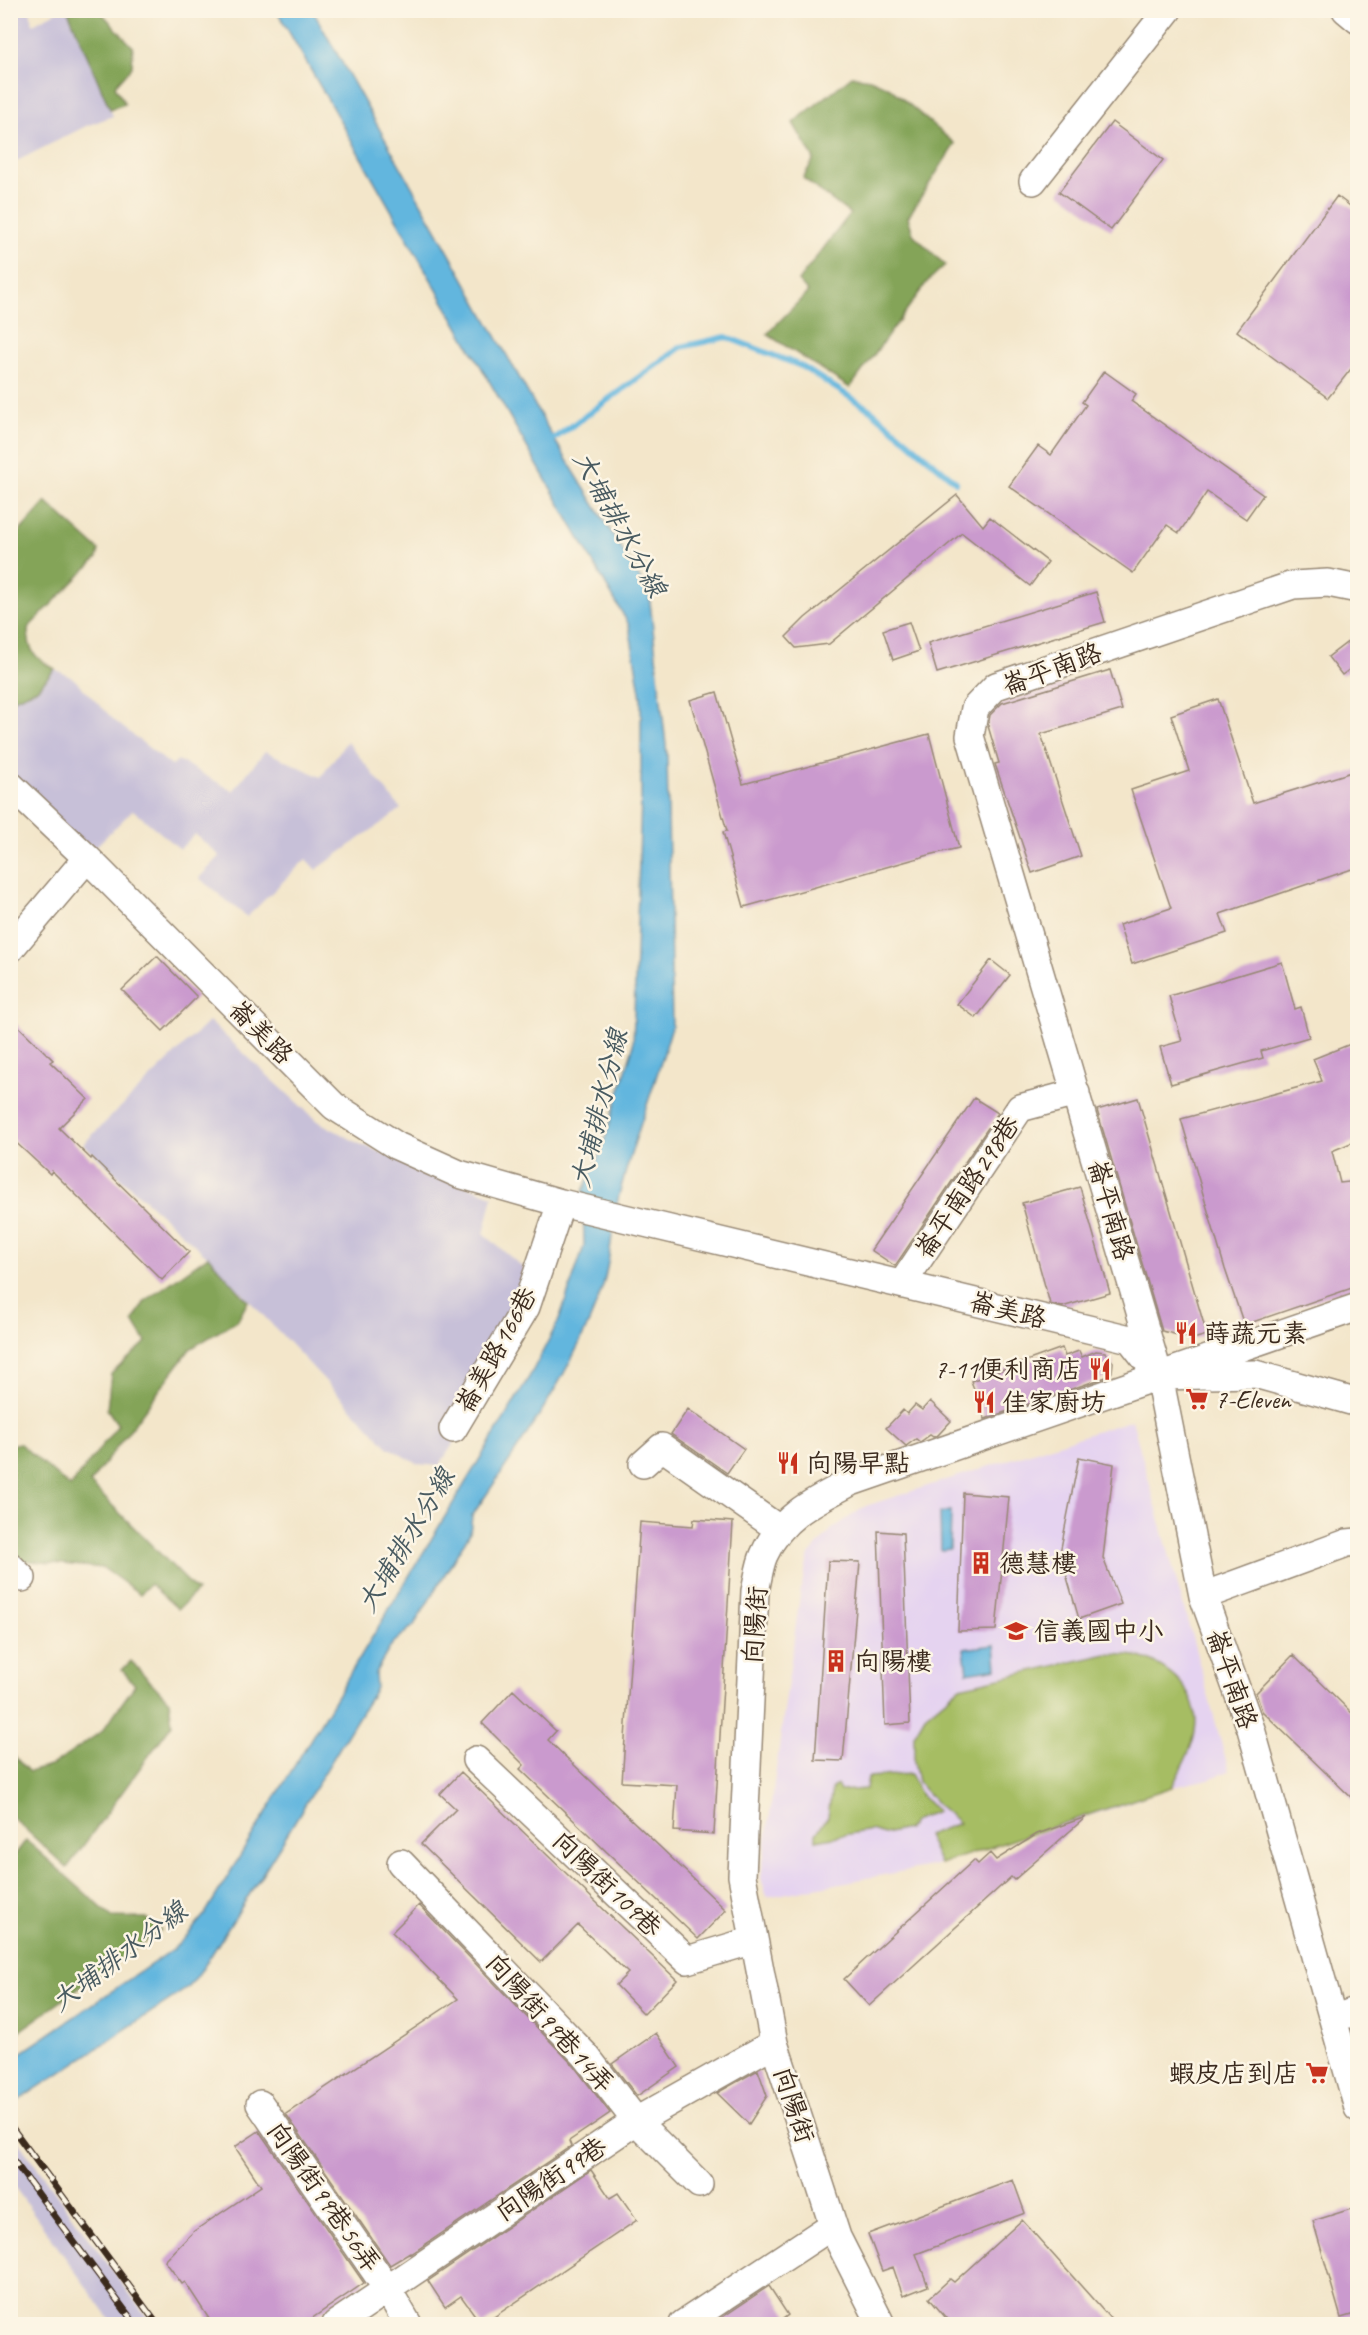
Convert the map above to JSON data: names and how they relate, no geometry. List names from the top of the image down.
{
  "streets": {
    "street": [
      "崙平南路",
      "崙美路",
      "崙平南路298巷",
      "崙美路166巷",
      "向陽街",
      "向陽街109巷",
      "向陽街99巷14弄",
      "向陽街99巷",
      "向陽街99巷56弄"
    ]
  },
  "crossings": [
    ["崙平南路", "崙美路"],
    ["崙平南路", "崙平南路298巷"],
    ["崙平南路", "向陽街"],
    ["崙美路", "崙平南路298巷"],
    ["崙美路", "崙美路166巷"],
    ["崙美路", "向陽街"],
    ["向陽街", "向陽街109巷"],
    ["向陽街", "向陽街99巷"],
    ["向陽街99巷14弄", "向陽街99巷"],
    ["向陽街99巷", "向陽街99巷56弄"]
  ],
  "water": ["大埔排水分線"],
  "places": {
    "restaurant": [
      "蒔蔬元素",
      "7-11便利商店",
      "佳家廚坊",
      "向陽早點"
    ],
    "supermarket": ["7-Eleven", "蝦皮店到店"],
    "building": ["德慧樓", "向陽樓"],
    "school or university": ["信義國中小"]
  }
}
